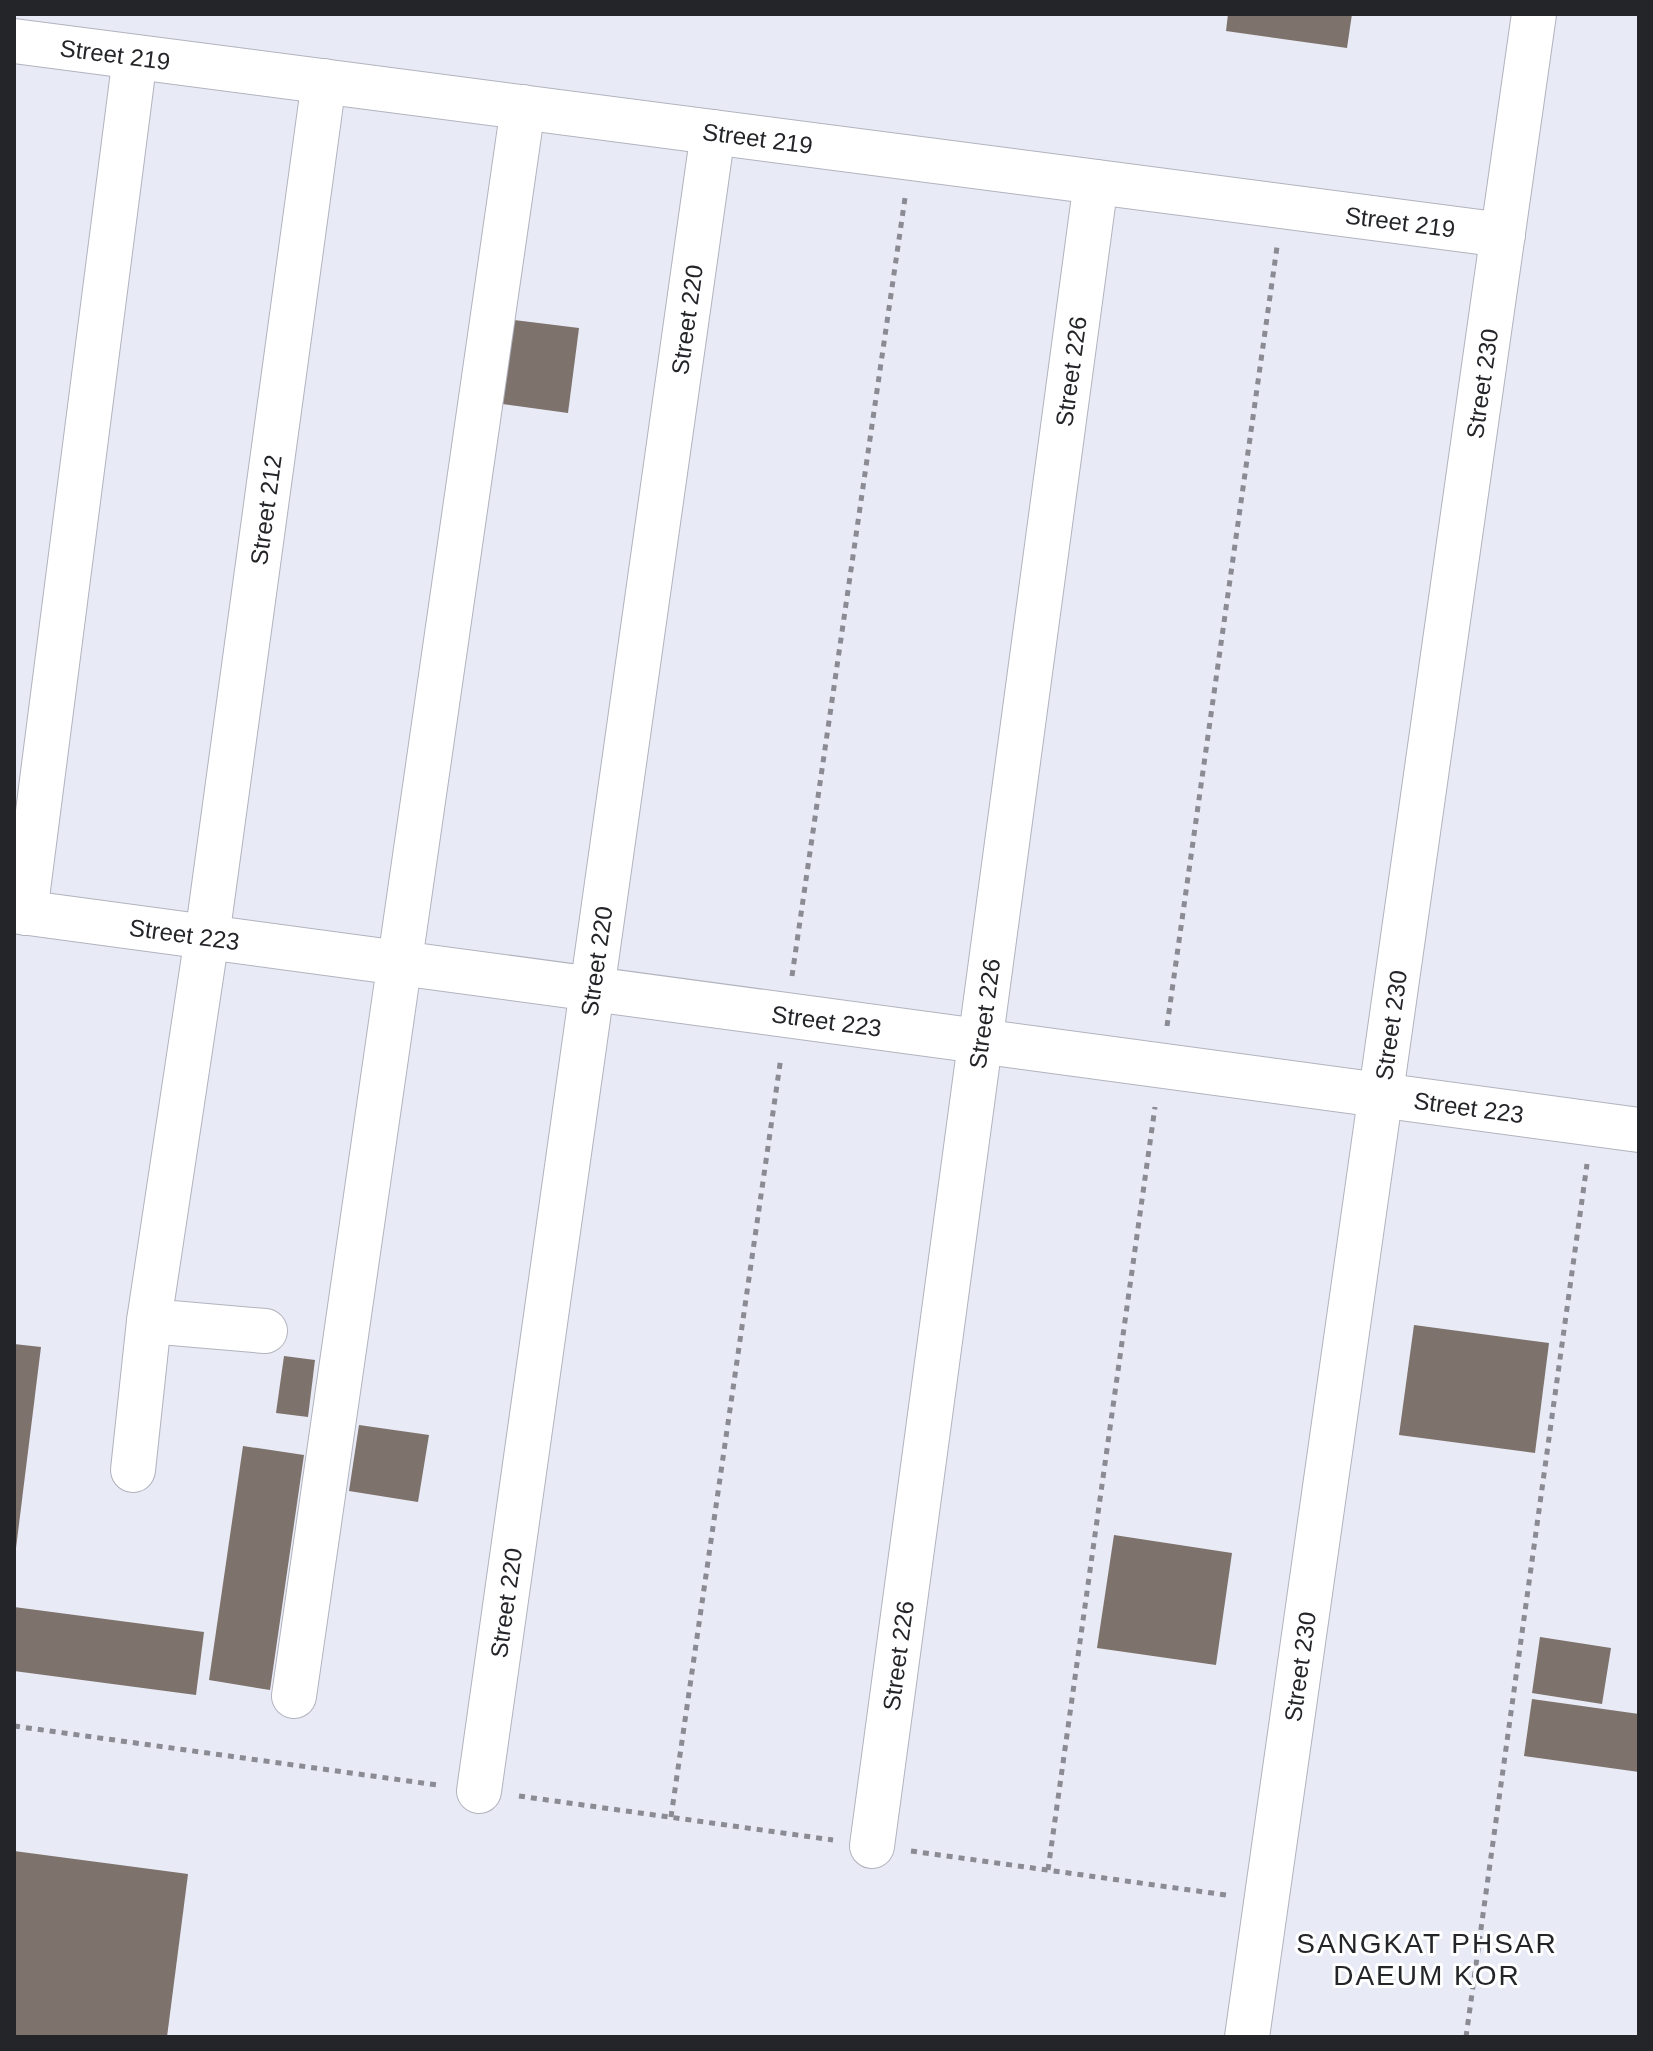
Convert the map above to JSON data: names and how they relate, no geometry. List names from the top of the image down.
{
  "streets": {
    "street": [
      "Street 219",
      "Street 220",
      "Street 226",
      "Street 230",
      "Street 212",
      "Street 223"
    ]
  },
  "crossings": [
    ["Street 219", "Street 220"],
    ["Street 219", "Street 226"],
    ["Street 219", "Street 230"],
    ["Street 219", "Street 212"],
    ["Street 220", "Street 223"],
    ["Street 226", "Street 223"],
    ["Street 230", "Street 223"],
    ["Street 212", "Street 223"]
  ],
  "districts": ["SANGKAT PHSAR DAEUM KOR"]
}
